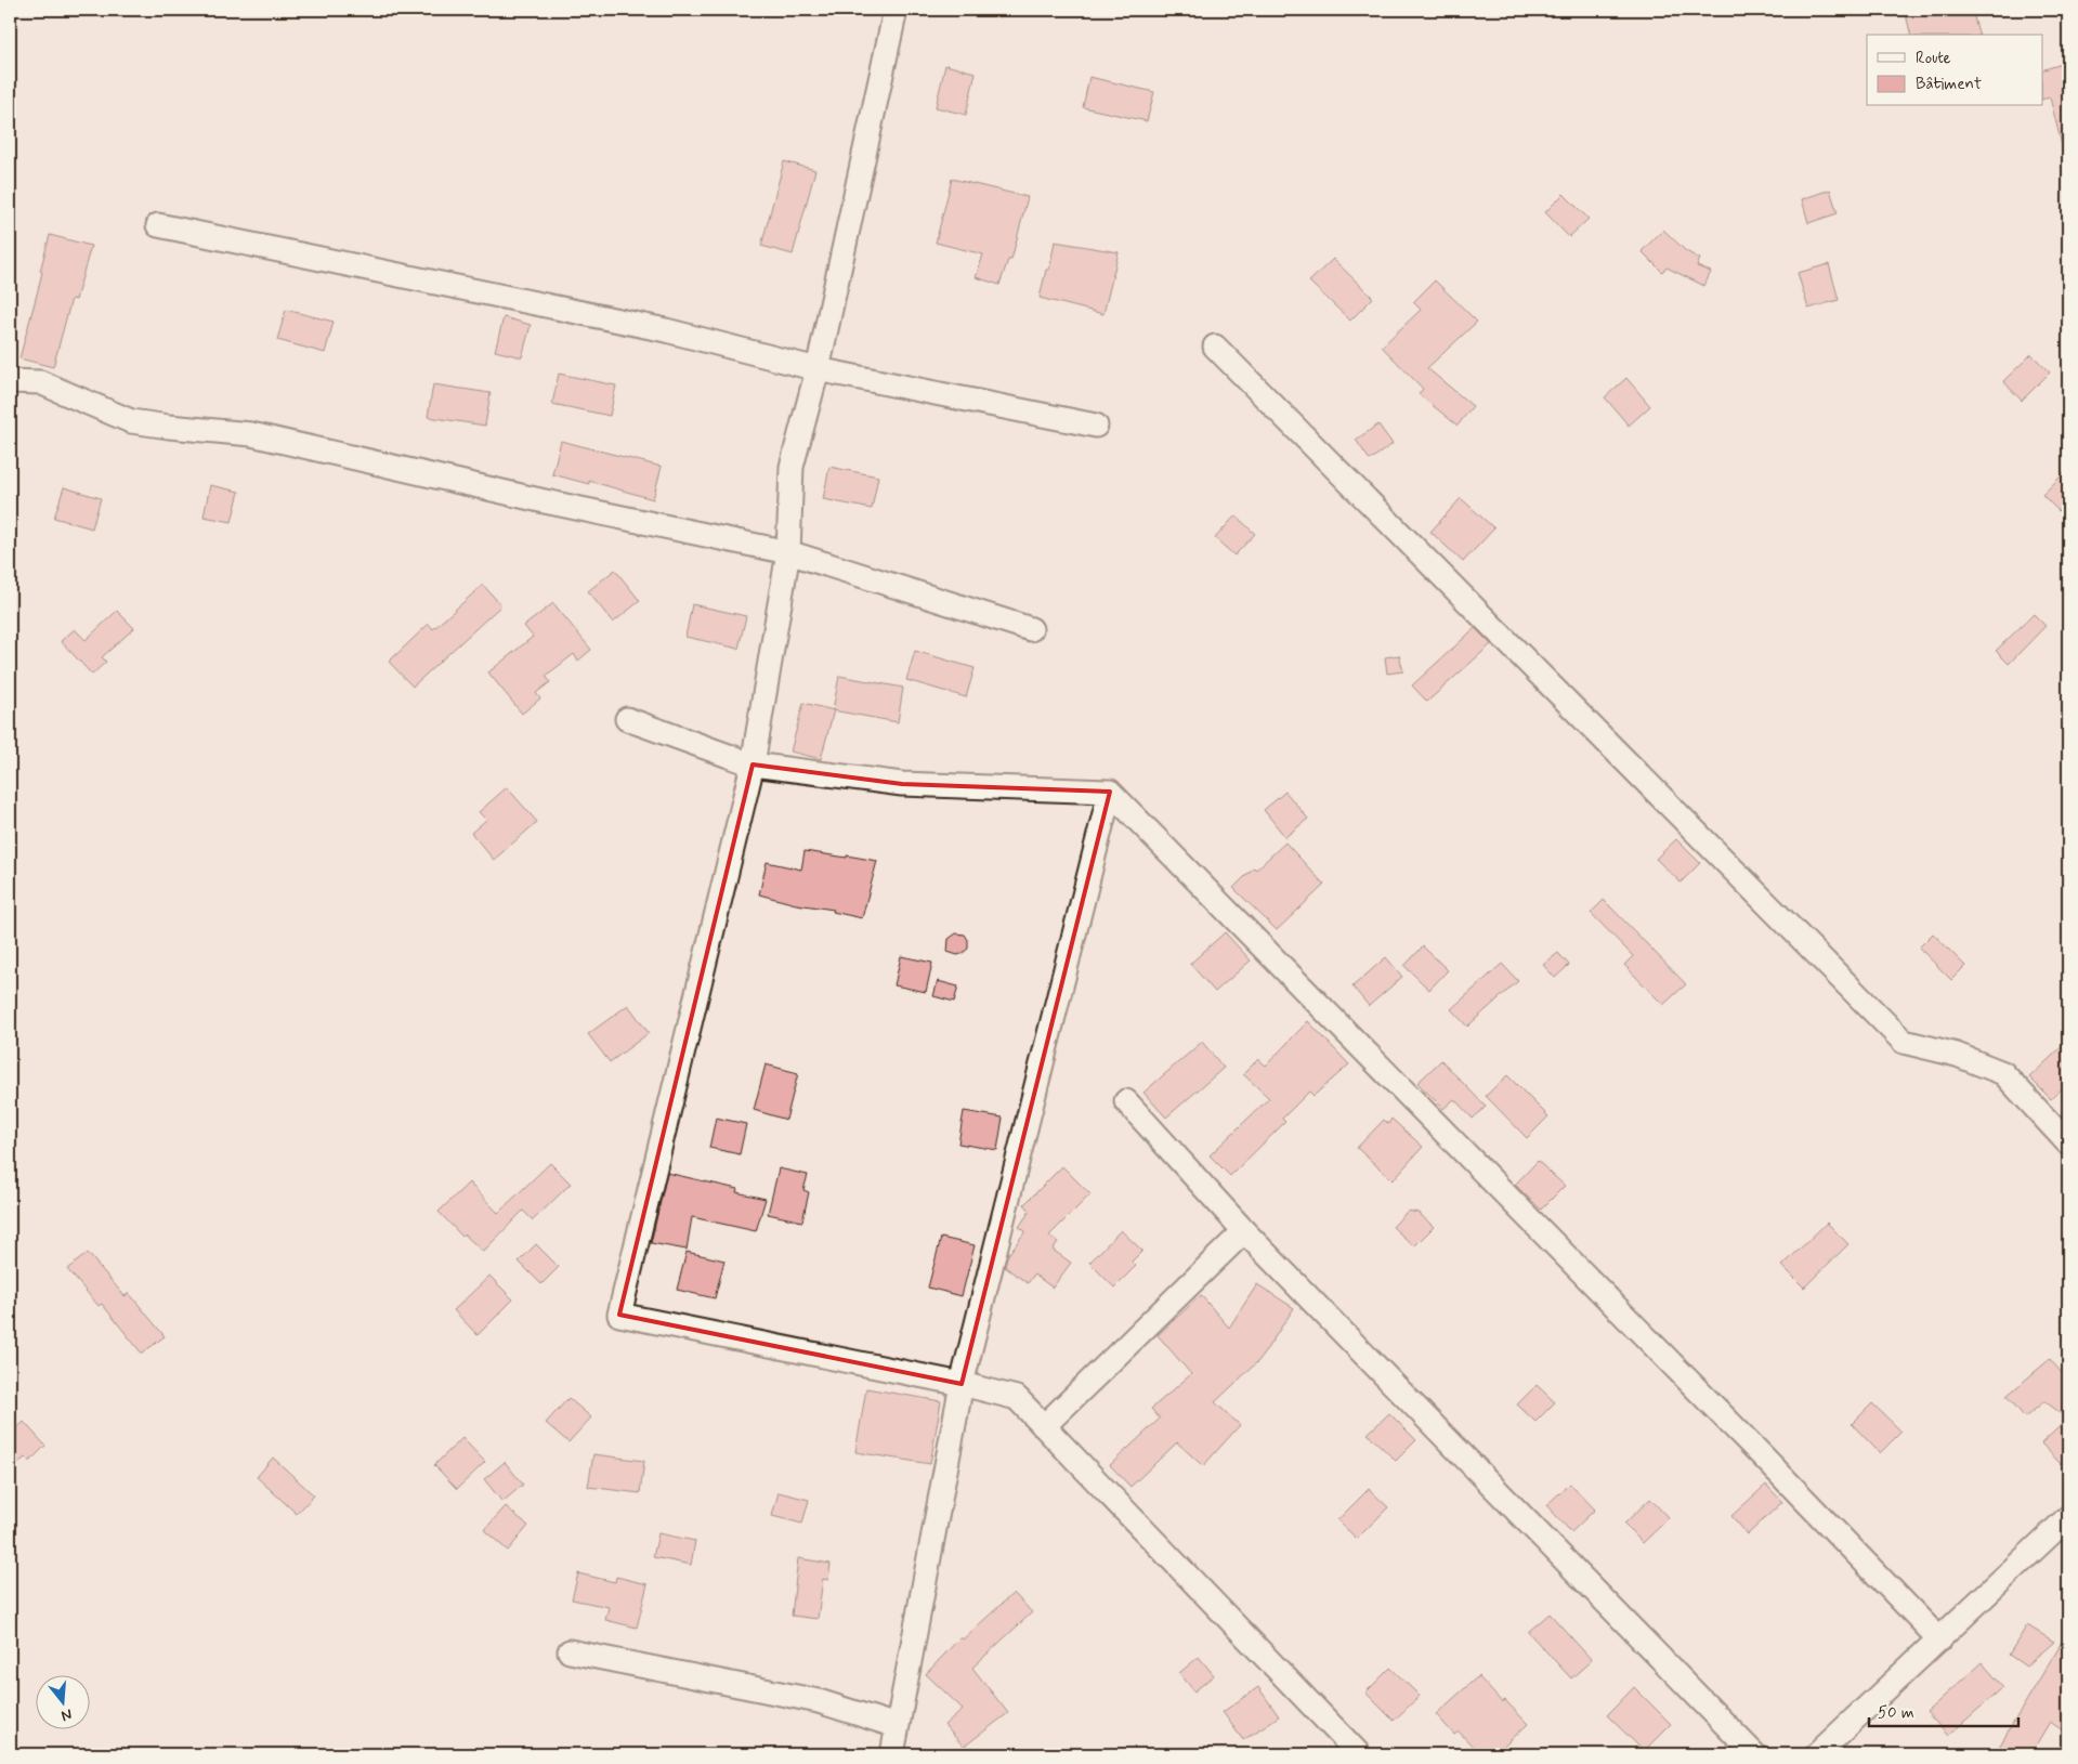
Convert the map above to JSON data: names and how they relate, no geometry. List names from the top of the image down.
{
  "legend": ["Route", "Bâtiment"],
  "scale_bar": "50 m",
  "north": "bottom"
}
